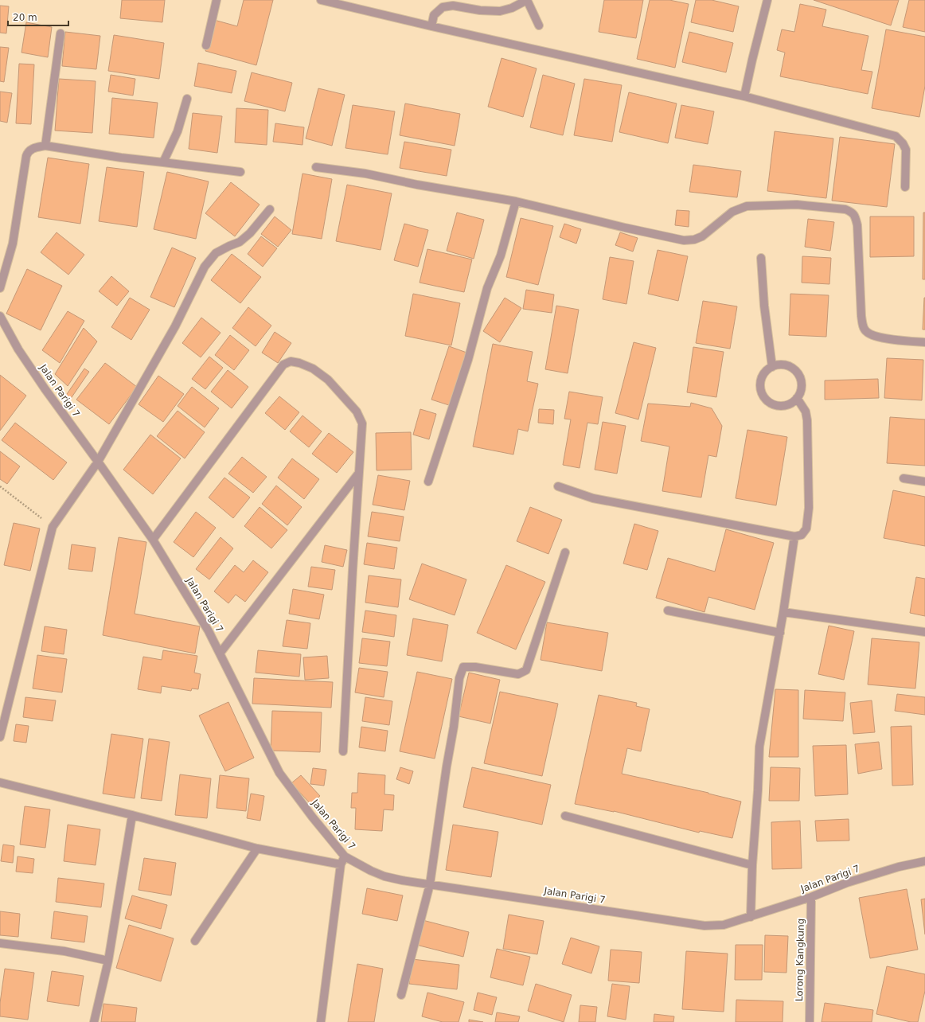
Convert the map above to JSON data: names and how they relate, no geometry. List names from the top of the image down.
{
  "streets": {
    "street": ["Jalan Parigi 7", "Lorong Kangkung"]
  },
  "crossings": [
    ["Jalan Parigi 7", "Lorong Kangkung"]
  ],
  "scale_bar": "20 m"
}
